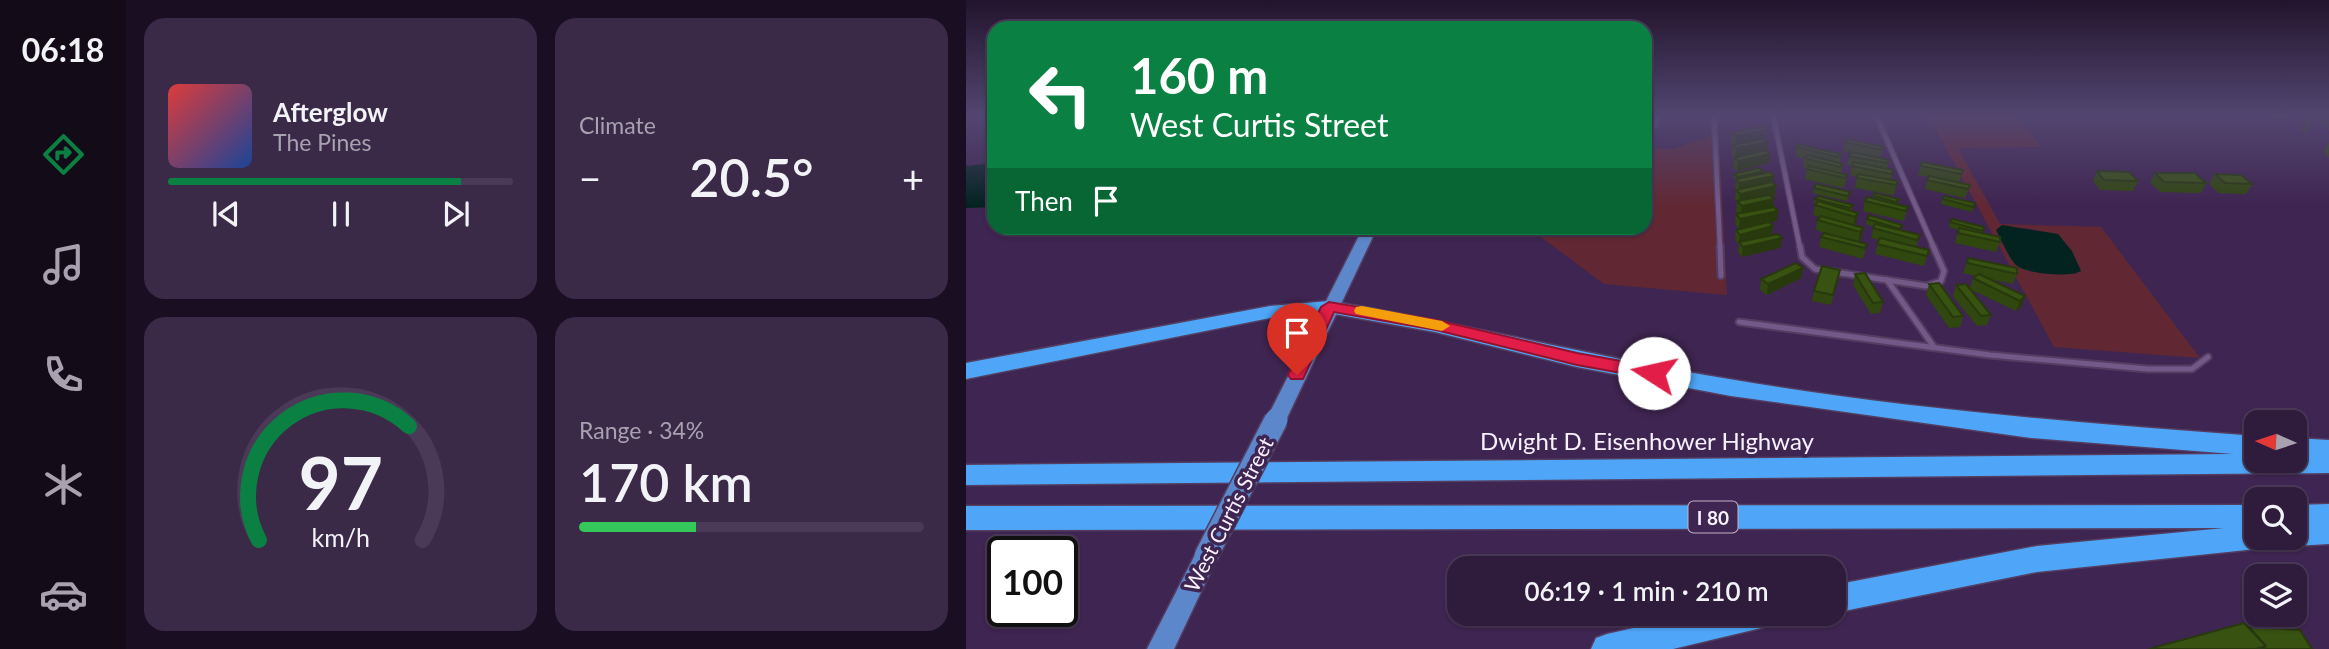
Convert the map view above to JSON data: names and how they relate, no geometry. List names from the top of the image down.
{
  "streets": {
    "highway": ["Dwight D. Eisenhower Highway", "I 80"],
    "main road": ["West Curtis Street"]
  },
  "north": "left",
  "page": {
    "tabs": "06:18",
    "tile": [
      "Climate",
      ["Range · 34%", "170 km"]
    ],
    "turn": ["160 m", "West Curtis Street"],
    "song": ["Afterglow", "The Pines"],
    "heat": ["−", "20.5°", "+"],
    "then": "Then",
    "limit": "100",
    "trip": "06:19 · 1 min · 210 m",
    "gauge": ["97", "km/h"]
  }
}
